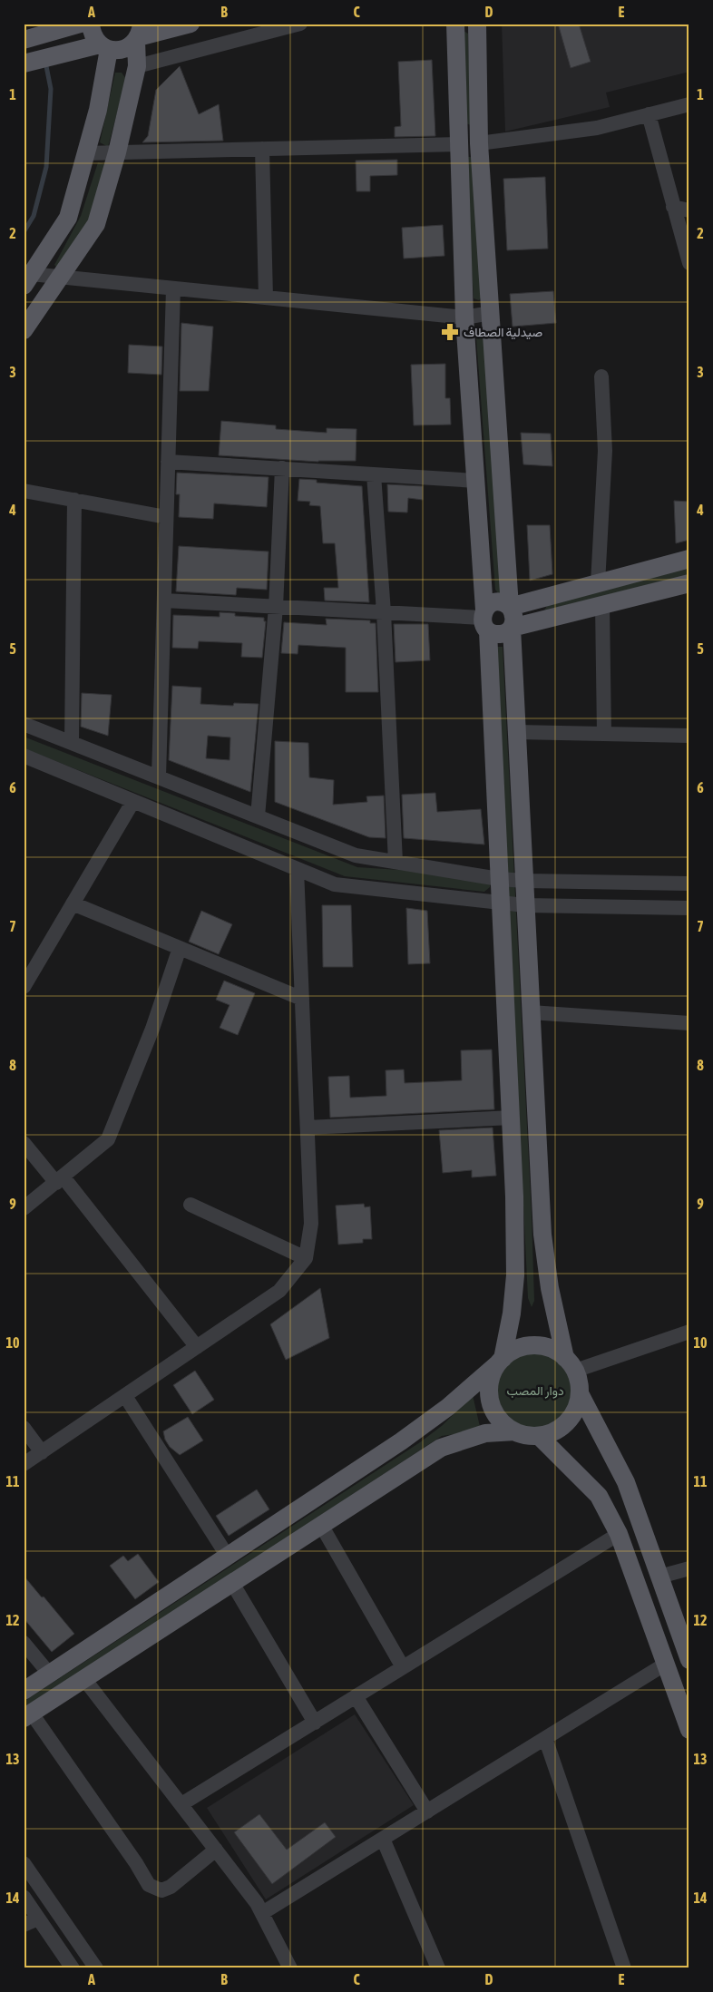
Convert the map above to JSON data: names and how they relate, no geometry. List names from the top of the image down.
{
  "parks": ["دوار المصب"],
  "places": {
    "pharmacy": ["صيدلية الصطاف"]
  },
  "grid": {
    "columns": [
      "A",
      "B",
      "C",
      "D",
      "E"
    ],
    "rows": [
      "1",
      "2",
      "3",
      "4",
      "5",
      "6",
      "7",
      "8",
      "9",
      "10",
      "11",
      "12",
      "13",
      "14"
    ]
  }
}
